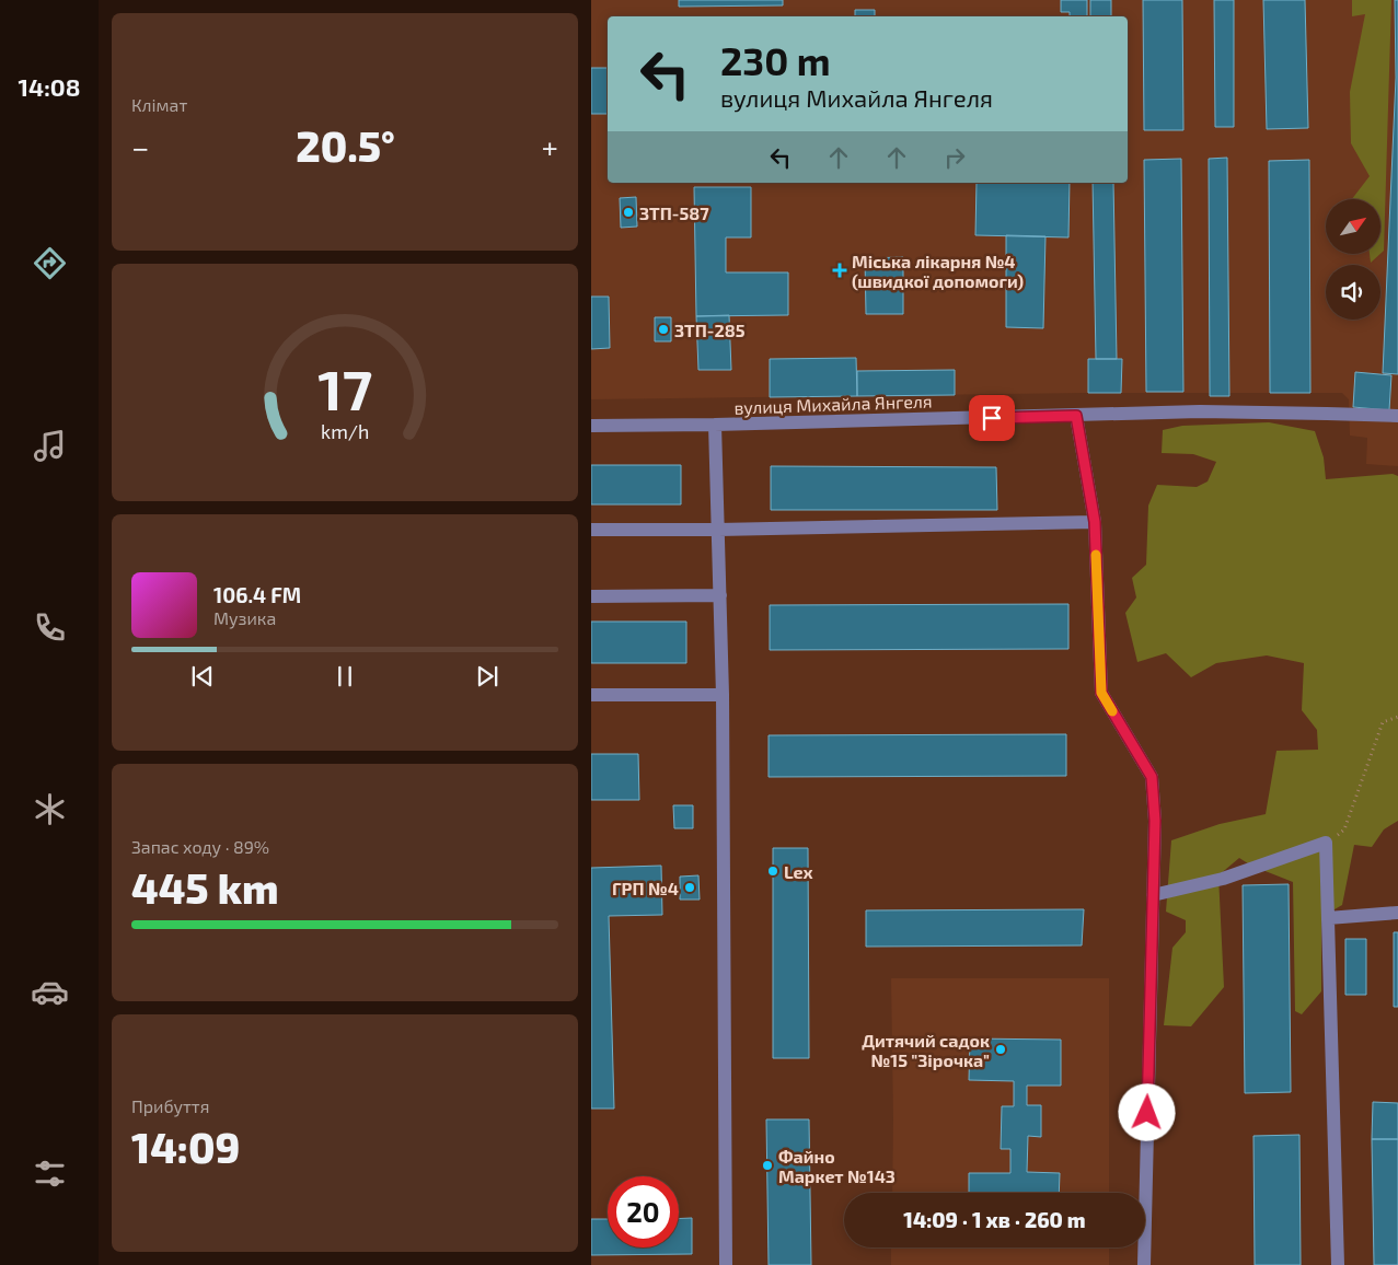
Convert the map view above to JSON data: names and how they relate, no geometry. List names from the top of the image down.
{
  "streets": {
    "street": ["вулиця Михайла Янгеля"]
  },
  "places": {
    "other": [
      "ЗТП-587",
      "ЗТП-285",
      "Lex",
      "ГРП №4",
      "Дитячий садок №15 \"Зірочка\"",
      "Файно Маркет №143"
    ],
    "health": ["Міська лікарня №4 (швидкої допомоги)"]
  },
  "north": "top right",
  "page": {
    "tabs": "14:08",
    "tile": [
      "Клімат",
      ["Запас ходу · 89%", "445 km"],
      ["Прибуття", "14:09"]
    ],
    "turn": ["230 m", "вулиця Михайла Янгеля"],
    "heat": ["−", "20.5°", "+"],
    "song": ["106.4 FM", "Музика"],
    "limit": "20",
    "trip": "14:09 · 1 хв · 260 m",
    "gauge": ["17", "km/h"]
  }
}
